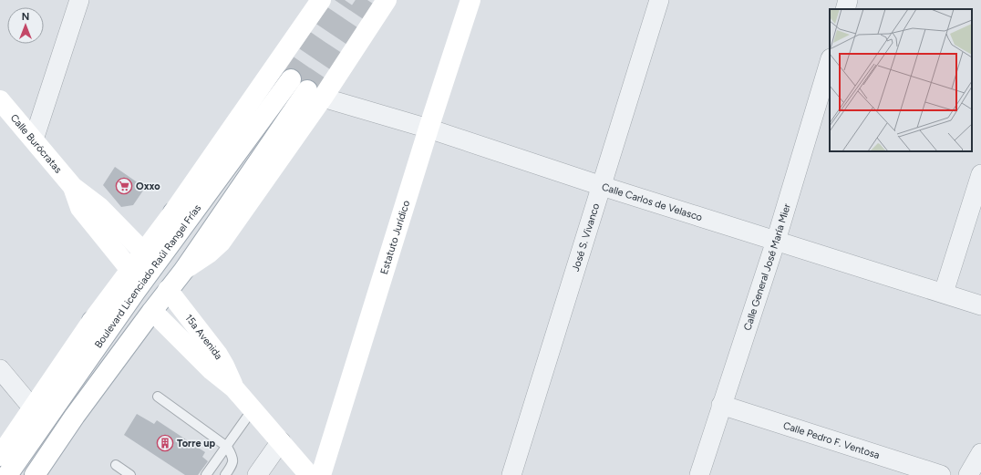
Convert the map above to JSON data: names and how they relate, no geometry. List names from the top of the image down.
{
  "streets": {
    "street": [
      "Calle Burócratas",
      "Calle Carlos de Velasco",
      "Estatuto Jurídico",
      "José S. Vivanco",
      "Calle General José María Mier",
      "Boulevard Licenciado Raúl Rangel Frías",
      "15a Avenida",
      "Calle Pedro F. Ventosa"
    ]
  },
  "crossings": [
    ["Calle Burócratas", "Boulevard Licenciado Raúl Rangel Frías"],
    ["Calle Carlos de Velasco", "Estatuto Jurídico"],
    ["Calle Carlos de Velasco", "José S. Vivanco"],
    ["Calle Carlos de Velasco", "Calle General José María Mier"],
    ["Calle General José María Mier", "Calle Pedro F. Ventosa"]
  ],
  "places": {
    "supermarket": ["Oxxo"],
    "building": ["Torre up"]
  },
  "north": "top"
}
